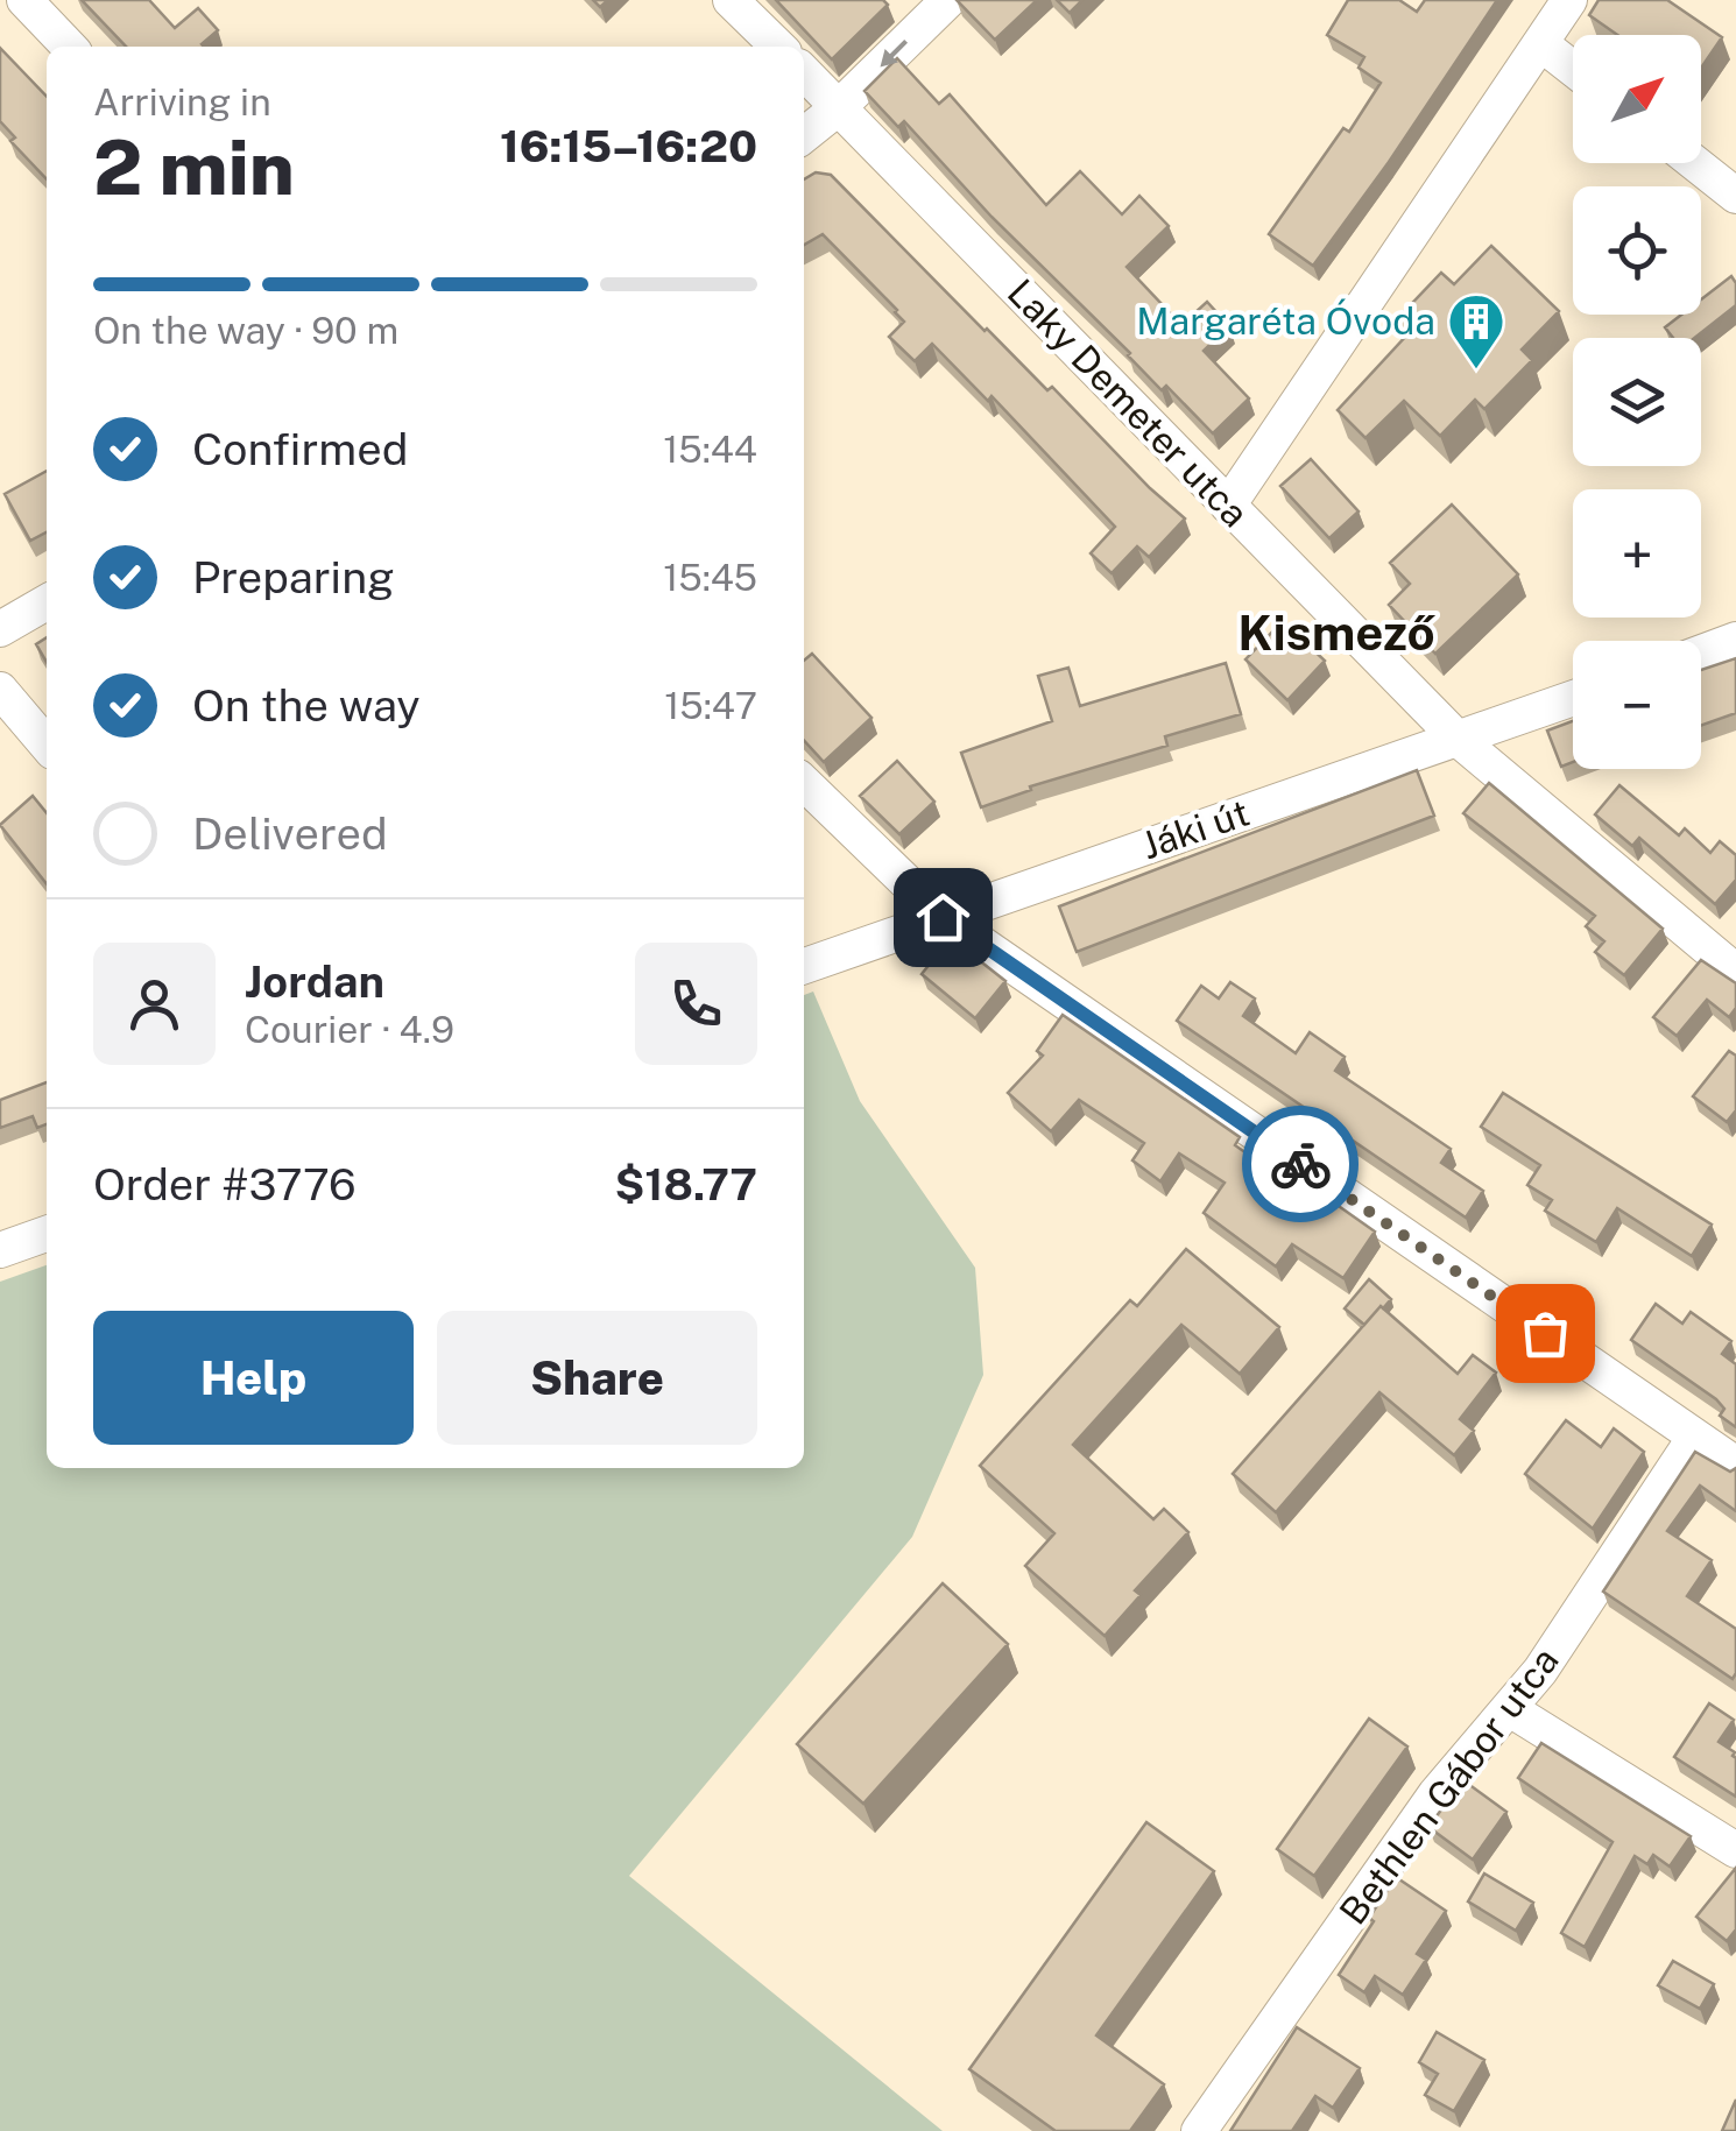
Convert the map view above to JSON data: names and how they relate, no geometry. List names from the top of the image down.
{
  "streets": {
    "street": ["Laky Demeter utca", "Jáki út", "Bethlen Gábor utca"]
  },
  "crossings": [
    ["Laky Demeter utca", "Jáki út"]
  ],
  "districts": ["Kismező"],
  "places": {
    "building": ["Margaréta Óvoda"]
  },
  "north": "top right",
  "page": {
    "map_buttons": ["+", "−"],
    "heading": ["2 min", "Arriving in", "16:15–16:20"],
    "panel": [
      "Jordan",
      "Courier · 4.9",
      "Order #3776",
      "$18.77"
    ],
    "bar": "On the way · 90 m",
    "list": [
      ["Confirmed", "15:44"],
      ["Preparing", "15:45"],
      ["On the way", "15:47"],
      "Delivered"
    ],
    "buttons": ["Help", "Share"]
  }
}
